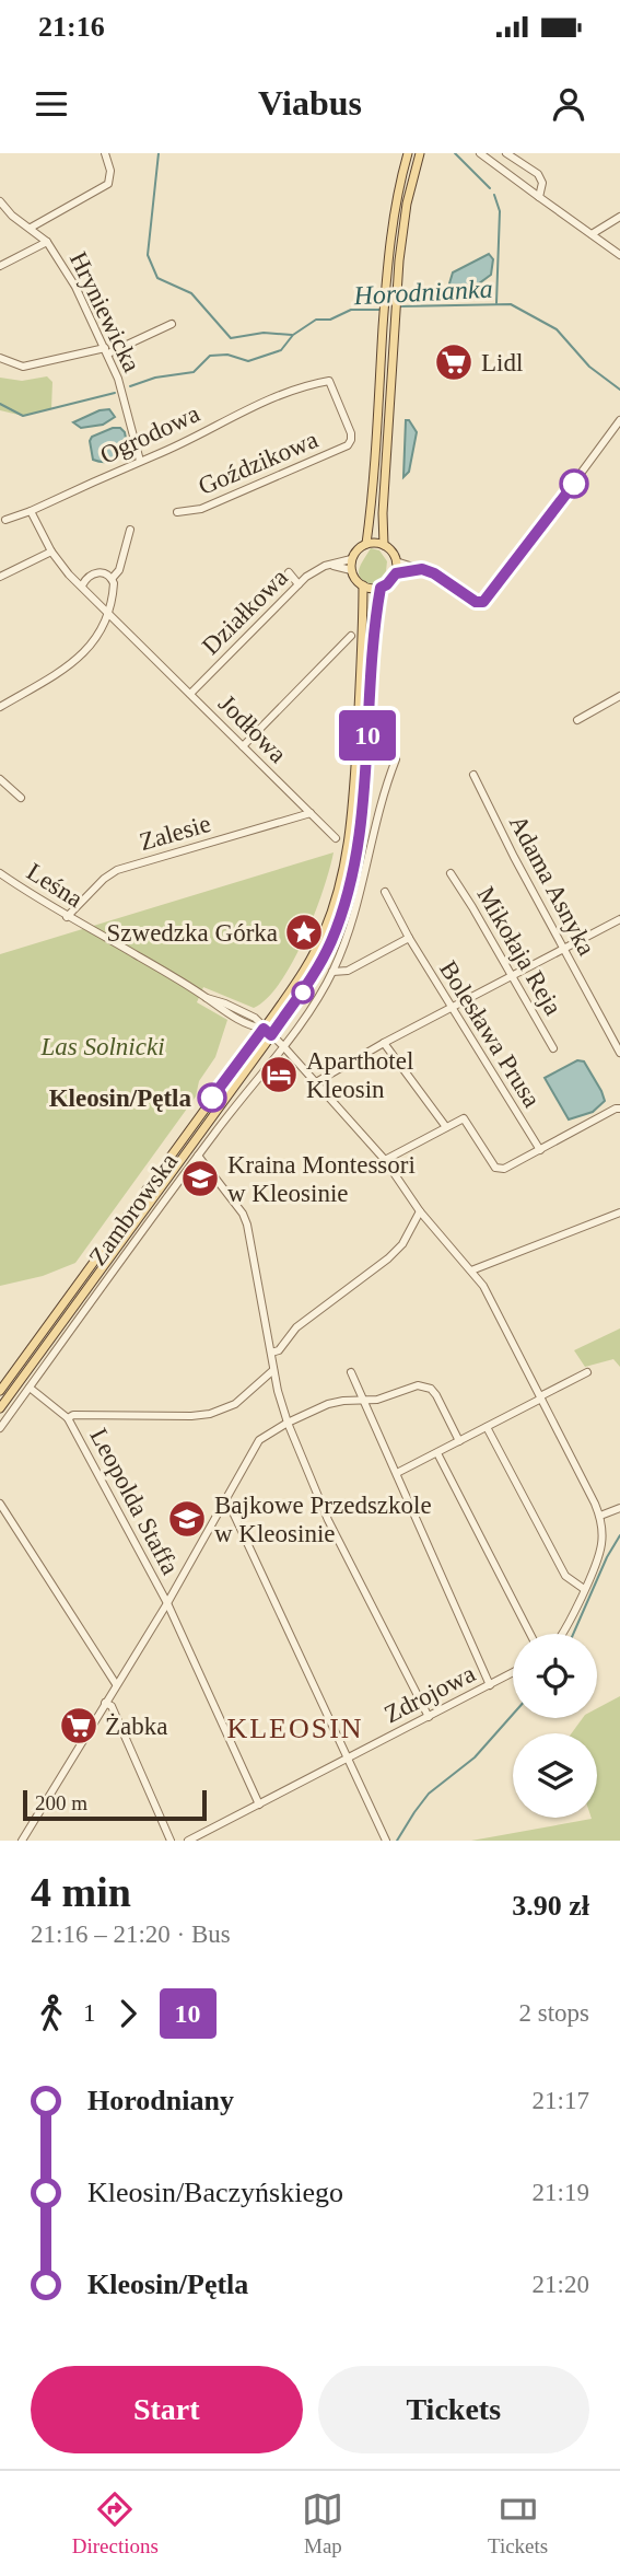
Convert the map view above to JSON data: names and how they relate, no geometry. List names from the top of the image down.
{
  "streets": {
    "main road": ["Zambrowska"],
    "street": [
      "Hryniewicka",
      "Ogrodowa",
      "Goździkowa",
      "Działkowa",
      "Jodłowa",
      "Zalesie",
      "Leśna",
      "Adama Asnyka",
      "Mikołaja Reja",
      "Bolesława Prusa",
      "Leopolda Staffa",
      "Zdrojowa"
    ]
  },
  "crossings": [
    ["Hryniewicka", "Ogrodowa"],
    ["Ogrodowa", "Goździkowa"],
    ["Działkowa", "Jodłowa"],
    ["Jodłowa", "Zalesie"],
    ["Zalesie", "Leśna"],
    ["Leśna", "Zambrowska"],
    ["Leopolda Staffa", "Zdrojowa"]
  ],
  "districts": ["KLEOSIN"],
  "water": ["Horodnianka"],
  "parks": ["Las Solnicki"],
  "places": {
    "supermarket": ["Lidl", "Żabka"],
    "place": ["Szwedzka Górka"],
    "hotel": ["Aparthotel Kleosin"],
    "other": ["Kleosin/Pętla"],
    "school or university": ["Kraina Montessori w Kleosinie", "Bajkowe Przedszkole w Kleosinie"]
  },
  "lines": ["bus line 10"],
  "scale_bar": "200 m",
  "page": {
    "status": "21:16",
    "header": "Viabus",
    "on_map": "10",
    "scale": "200 m",
    "heading": ["4 min", "21:16 – 21:20 · Bus", "3.90 zł"],
    "legs": ["1", "10", "2 stops"],
    "list": [
      {
        "name": "Horodniany",
        "value": "21:17"
      },
      {
        "name": "Kleosin/Baczyńskiego",
        "value": "21:19"
      },
      {
        "name": "Kleosin/Pętla",
        "value": "21:20"
      }
    ],
    "buttons": ["Start", "Tickets"],
    "tabs": ["Directions", "Map", "Tickets"]
  }
}
